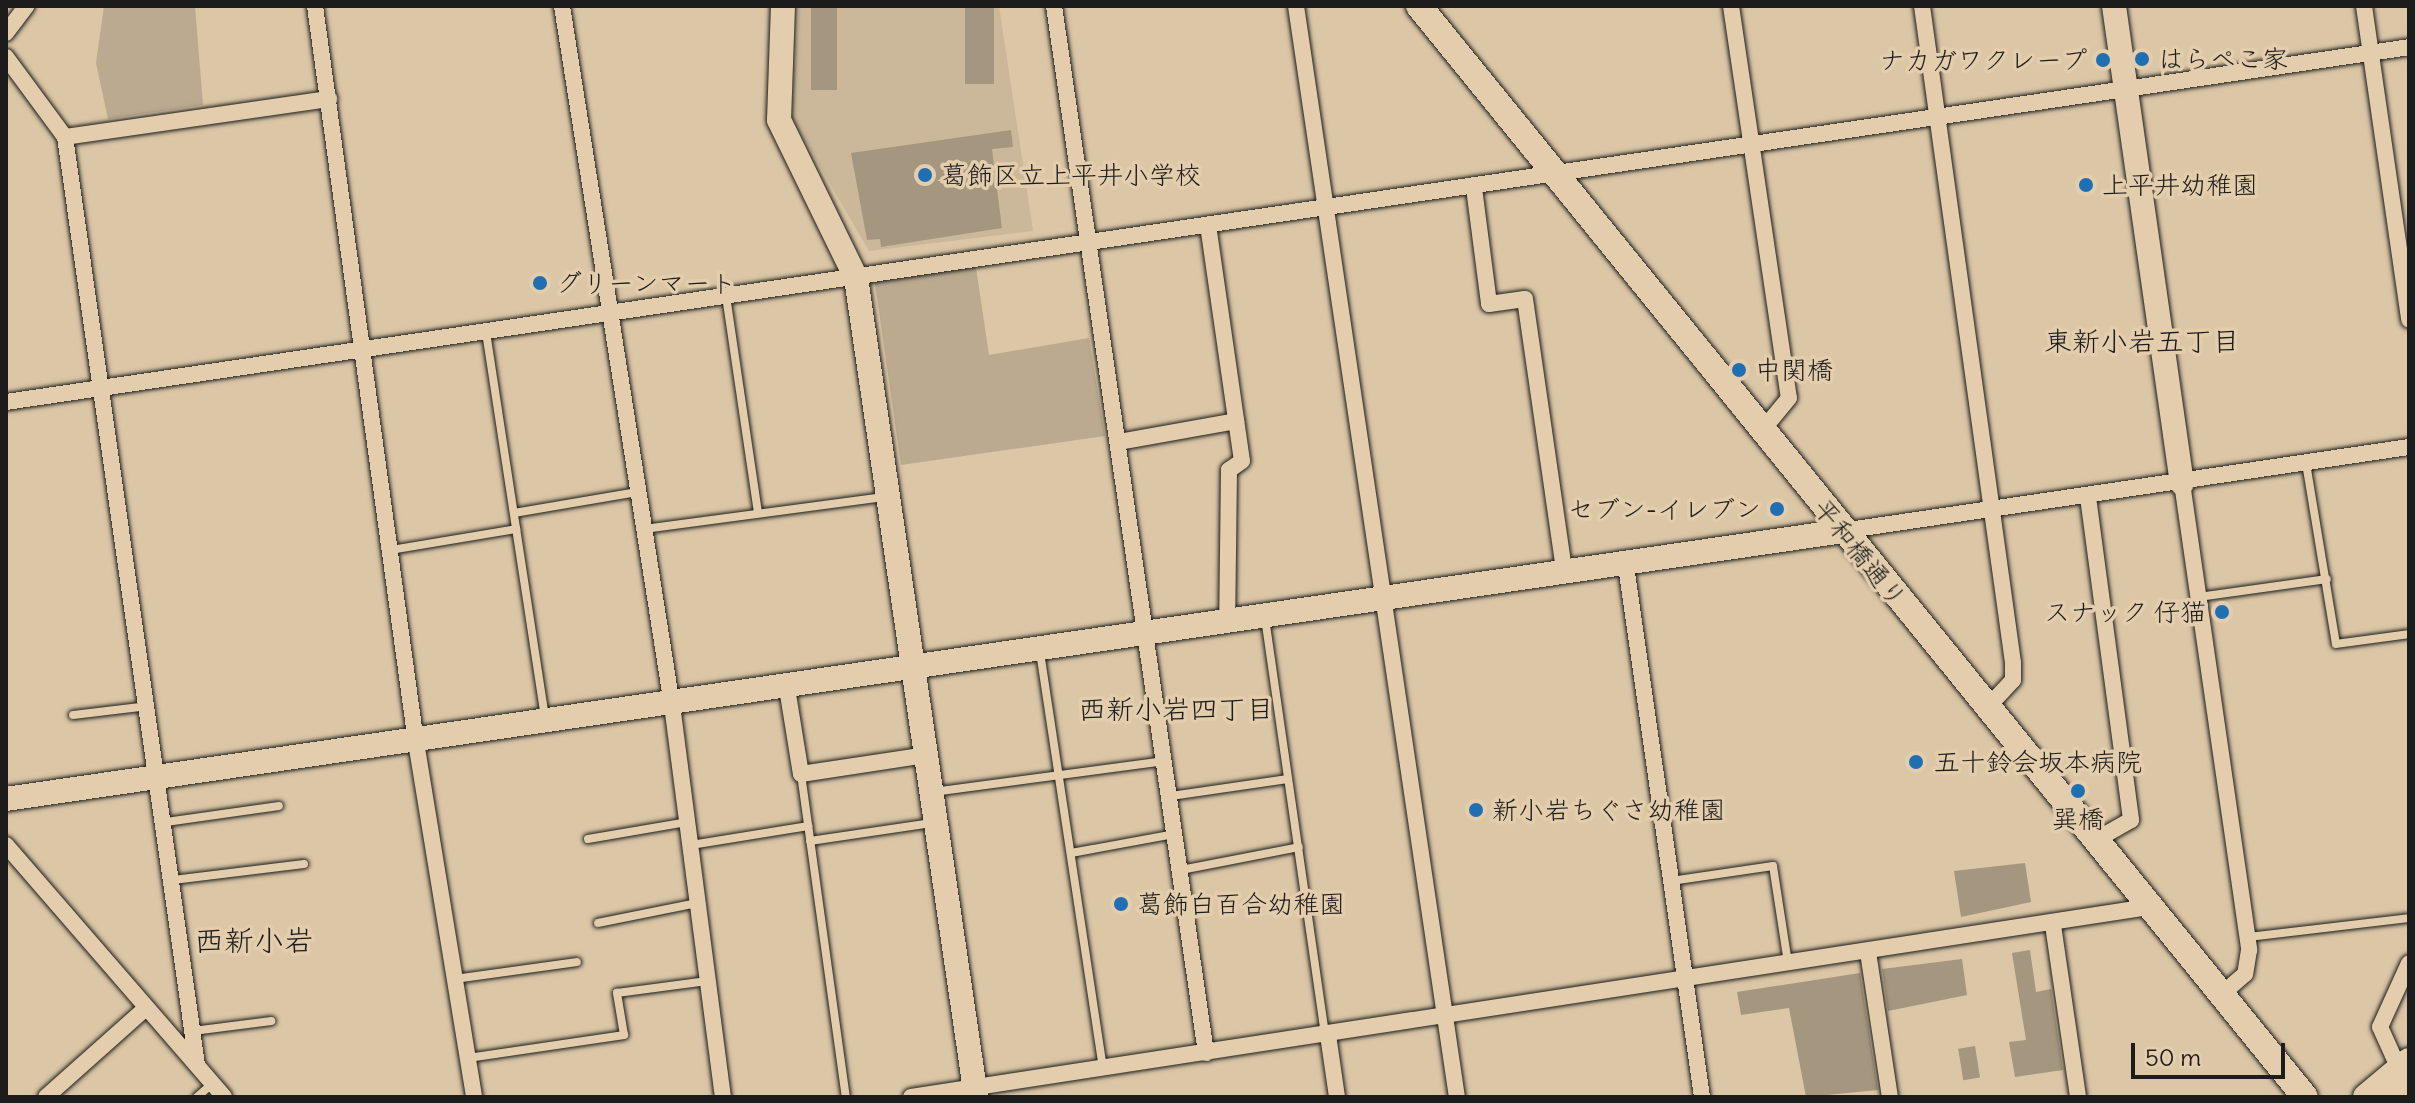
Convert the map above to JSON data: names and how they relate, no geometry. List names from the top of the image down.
{
  "streets": {
    "main road": ["平和橋通り"]
  },
  "districts": ["東新小岩五丁目", "西新小岩四丁目", "西新小岩"],
  "places": [
    "はらぺこ家",
    "ナカガワクレープ",
    "葛飾区立上平井小学校",
    "上平井幼稚園",
    "グリーンマート",
    "中関橋",
    "セブン-イレブン",
    "スナック 仔猫",
    "五十鈴会坂本病院",
    "巽橋",
    "新小岩ちぐさ幼稚園",
    "葛飾白百合幼稚園"
  ],
  "scale_bar": "50 m"
}
